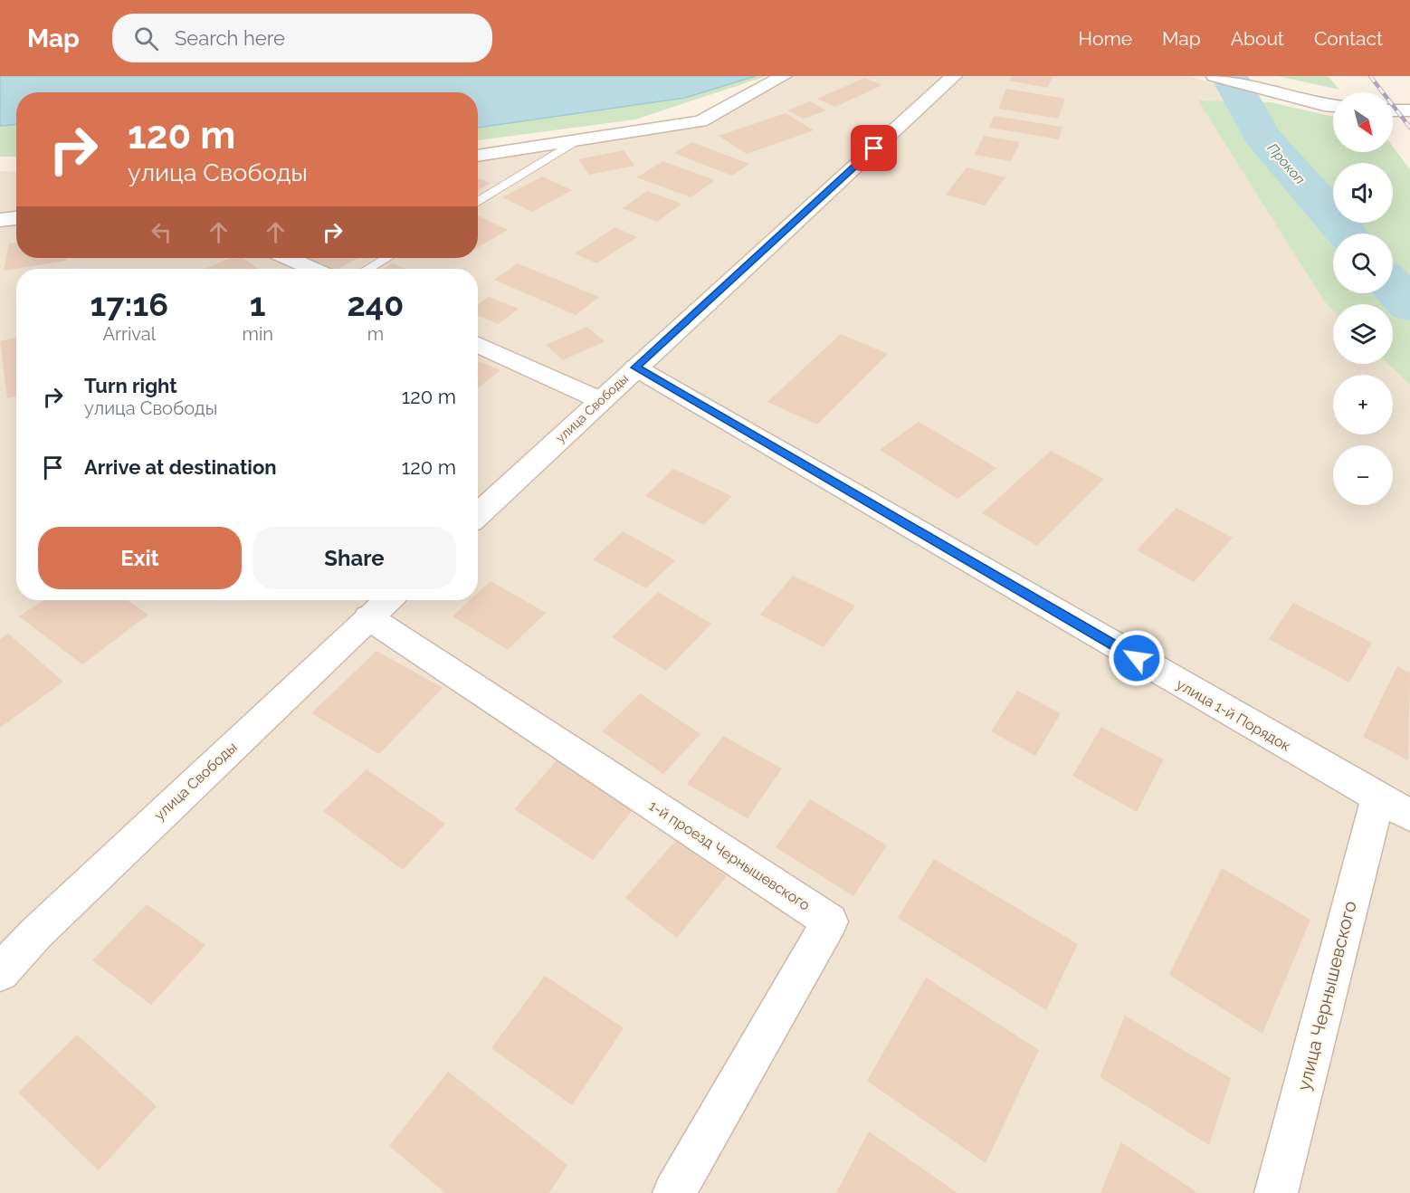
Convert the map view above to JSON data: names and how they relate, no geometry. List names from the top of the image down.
{
  "streets": {
    "street": [
      "улица Свободы",
      "улица 1-й Порядок",
      "1-й проезд Чернышевского",
      "улица Чернышевского"
    ]
  },
  "crossings": [
    ["улица Свободы", "улица 1-й Порядок"],
    ["улица Свободы", "1-й проезд Чернышевского"],
    ["улица 1-й Порядок", "улица Чернышевского"]
  ],
  "water": ["Прокоп"],
  "north": "bottom right",
  "page": {
    "header": "Map",
    "search": "Search here",
    "nav": [
      "Home",
      "Map",
      "About",
      "Contact"
    ],
    "map_buttons": ["+", "−"],
    "turn": ["120 m", "улица Свободы"],
    "eta": [
      "17:16",
      "Arrival",
      "1",
      "min",
      "240",
      "m"
    ],
    "list": [
      {
        "name": "Turn right",
        "note": "улица Свободы",
        "value": "120 m"
      },
      {
        "name": "Arrive at destination",
        "value": "120 m"
      }
    ],
    "buttons": ["Exit", "Share"]
  }
}
